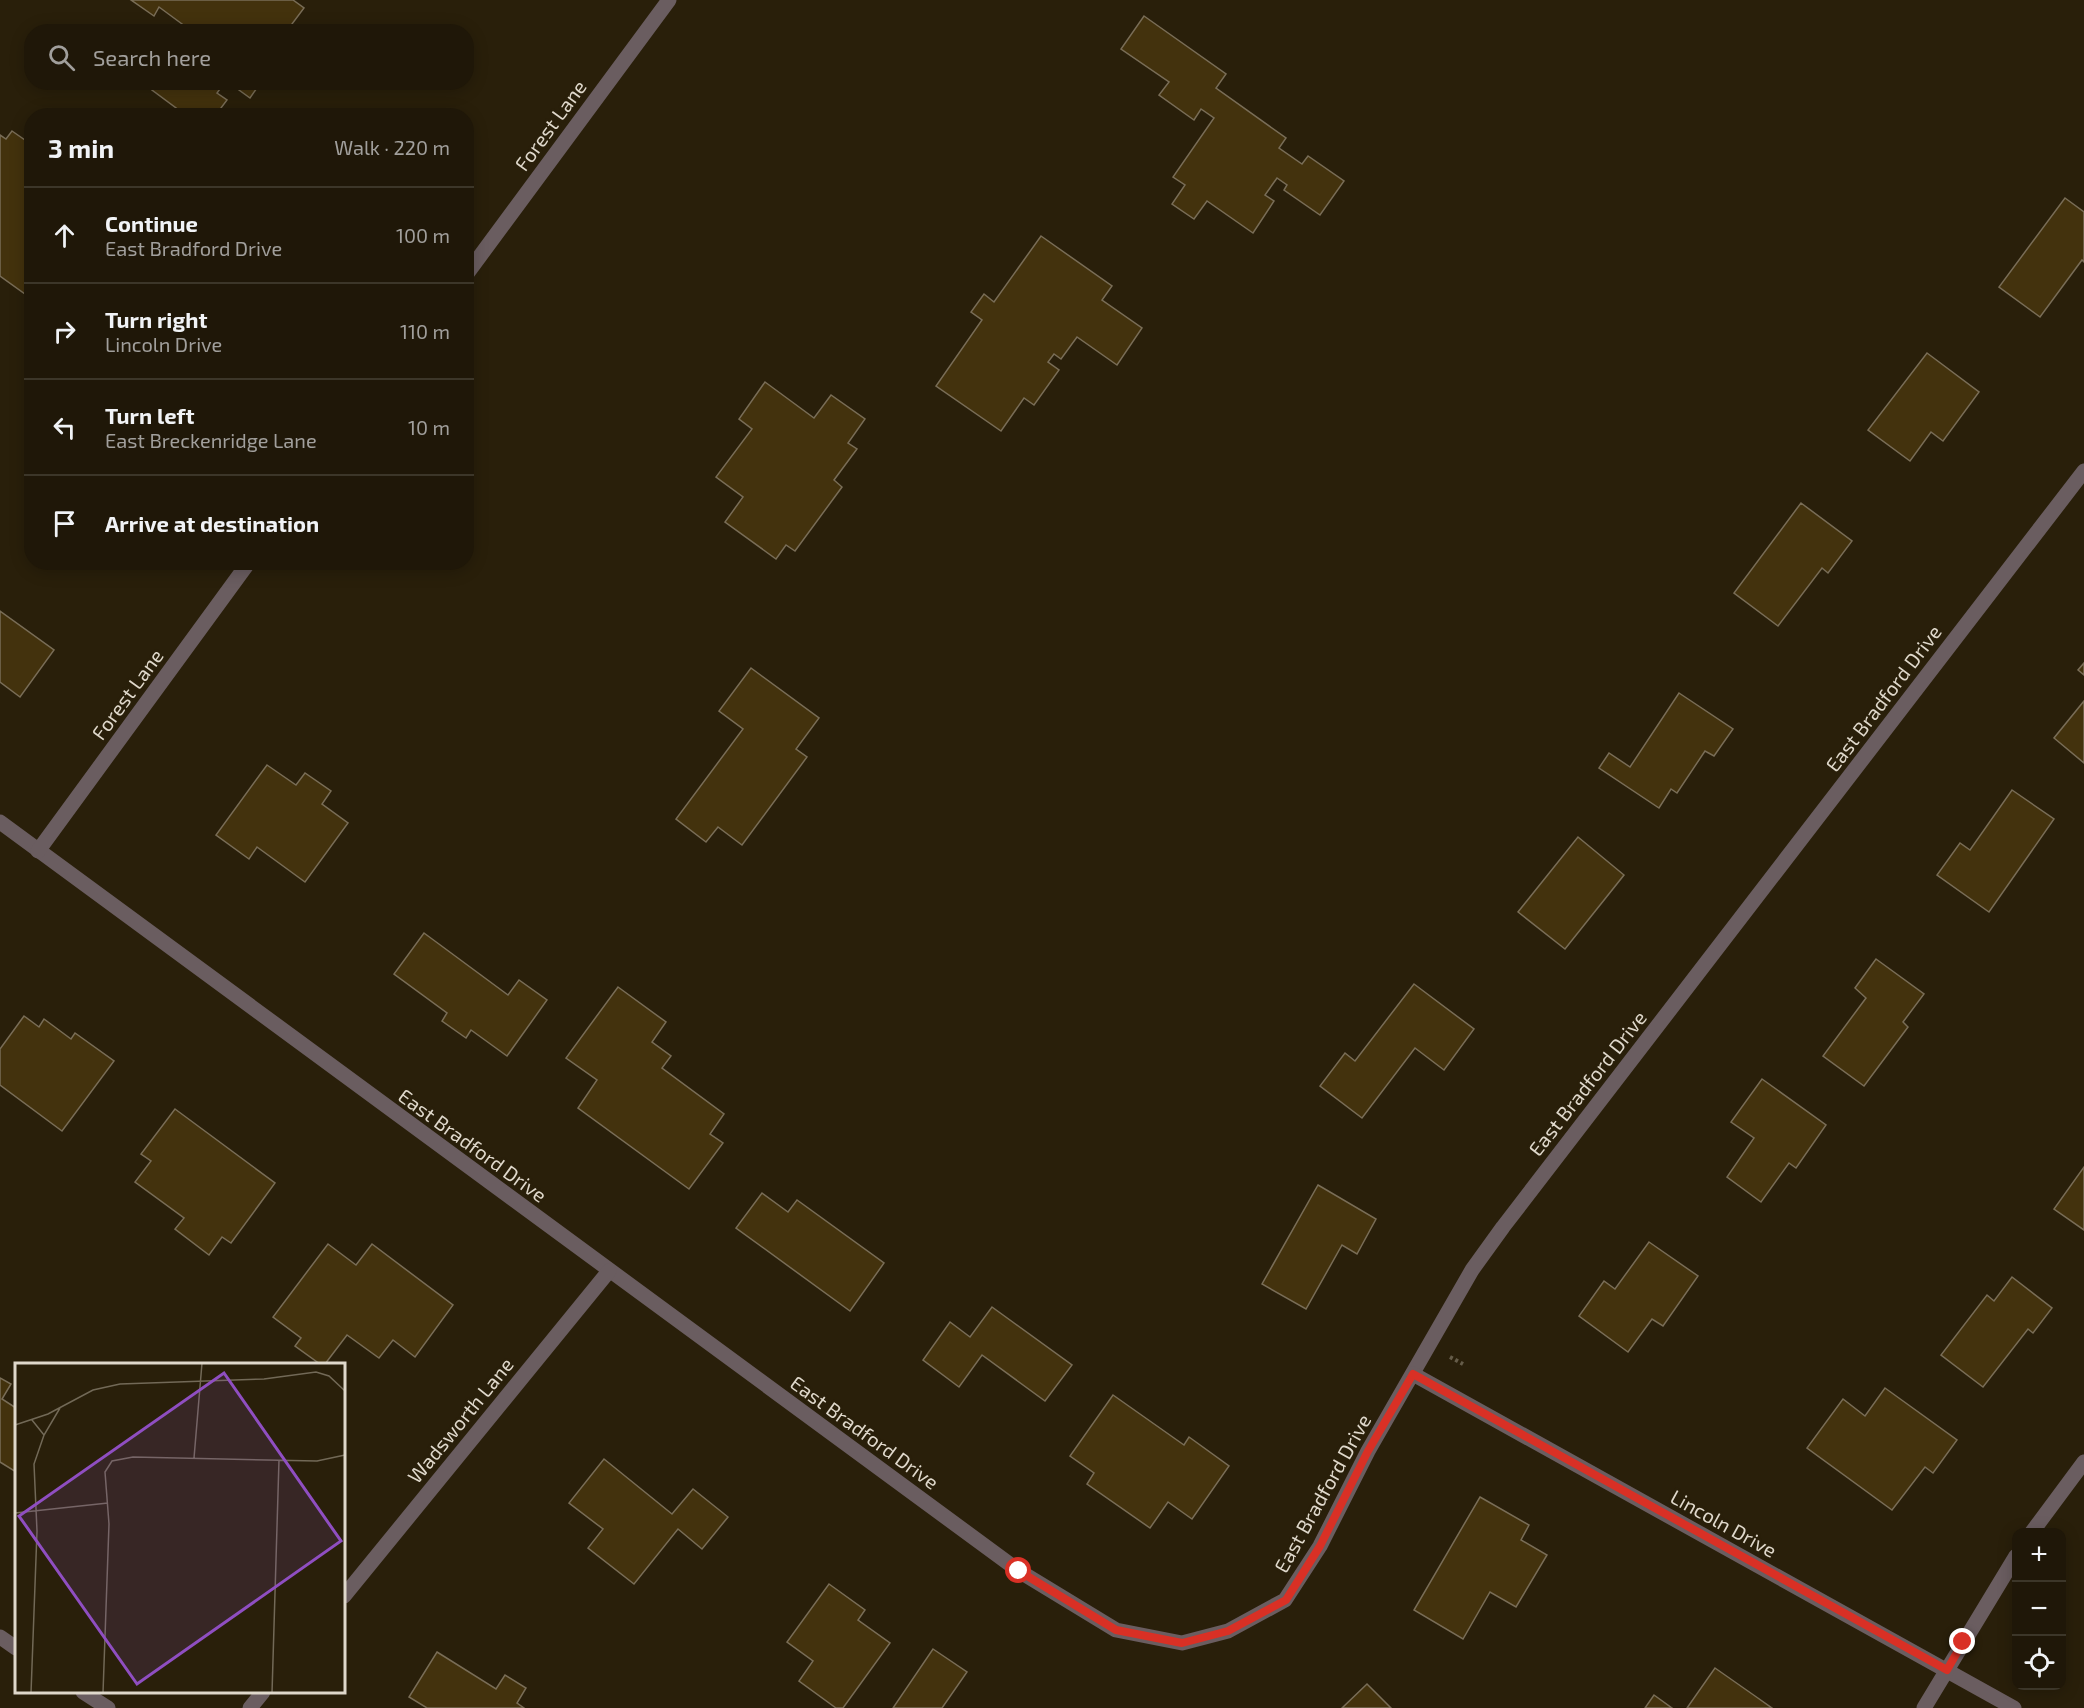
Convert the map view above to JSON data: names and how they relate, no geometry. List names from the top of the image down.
{
  "streets": {
    "street": [
      "Forest Lane",
      "East Bradford Drive",
      "Wadsworth Lane",
      "Lincoln Drive"
    ]
  },
  "crossings": [
    ["Forest Lane", "East Bradford Drive"],
    ["East Bradford Drive", "Wadsworth Lane"],
    ["East Bradford Drive", "Lincoln Drive"]
  ],
  "page": {
    "search": "Search here",
    "heading": ["3 min", "Walk · 220 m"],
    "list": [
      ["Continue", "East Bradford Drive", "100 m"],
      ["Turn right", "Lincoln Drive", "110 m"],
      ["Turn left", "East Breckenridge Lane", "10 m"],
      "Arrive at destination"
    ],
    "map_buttons": ["+", "−"]
  }
}
